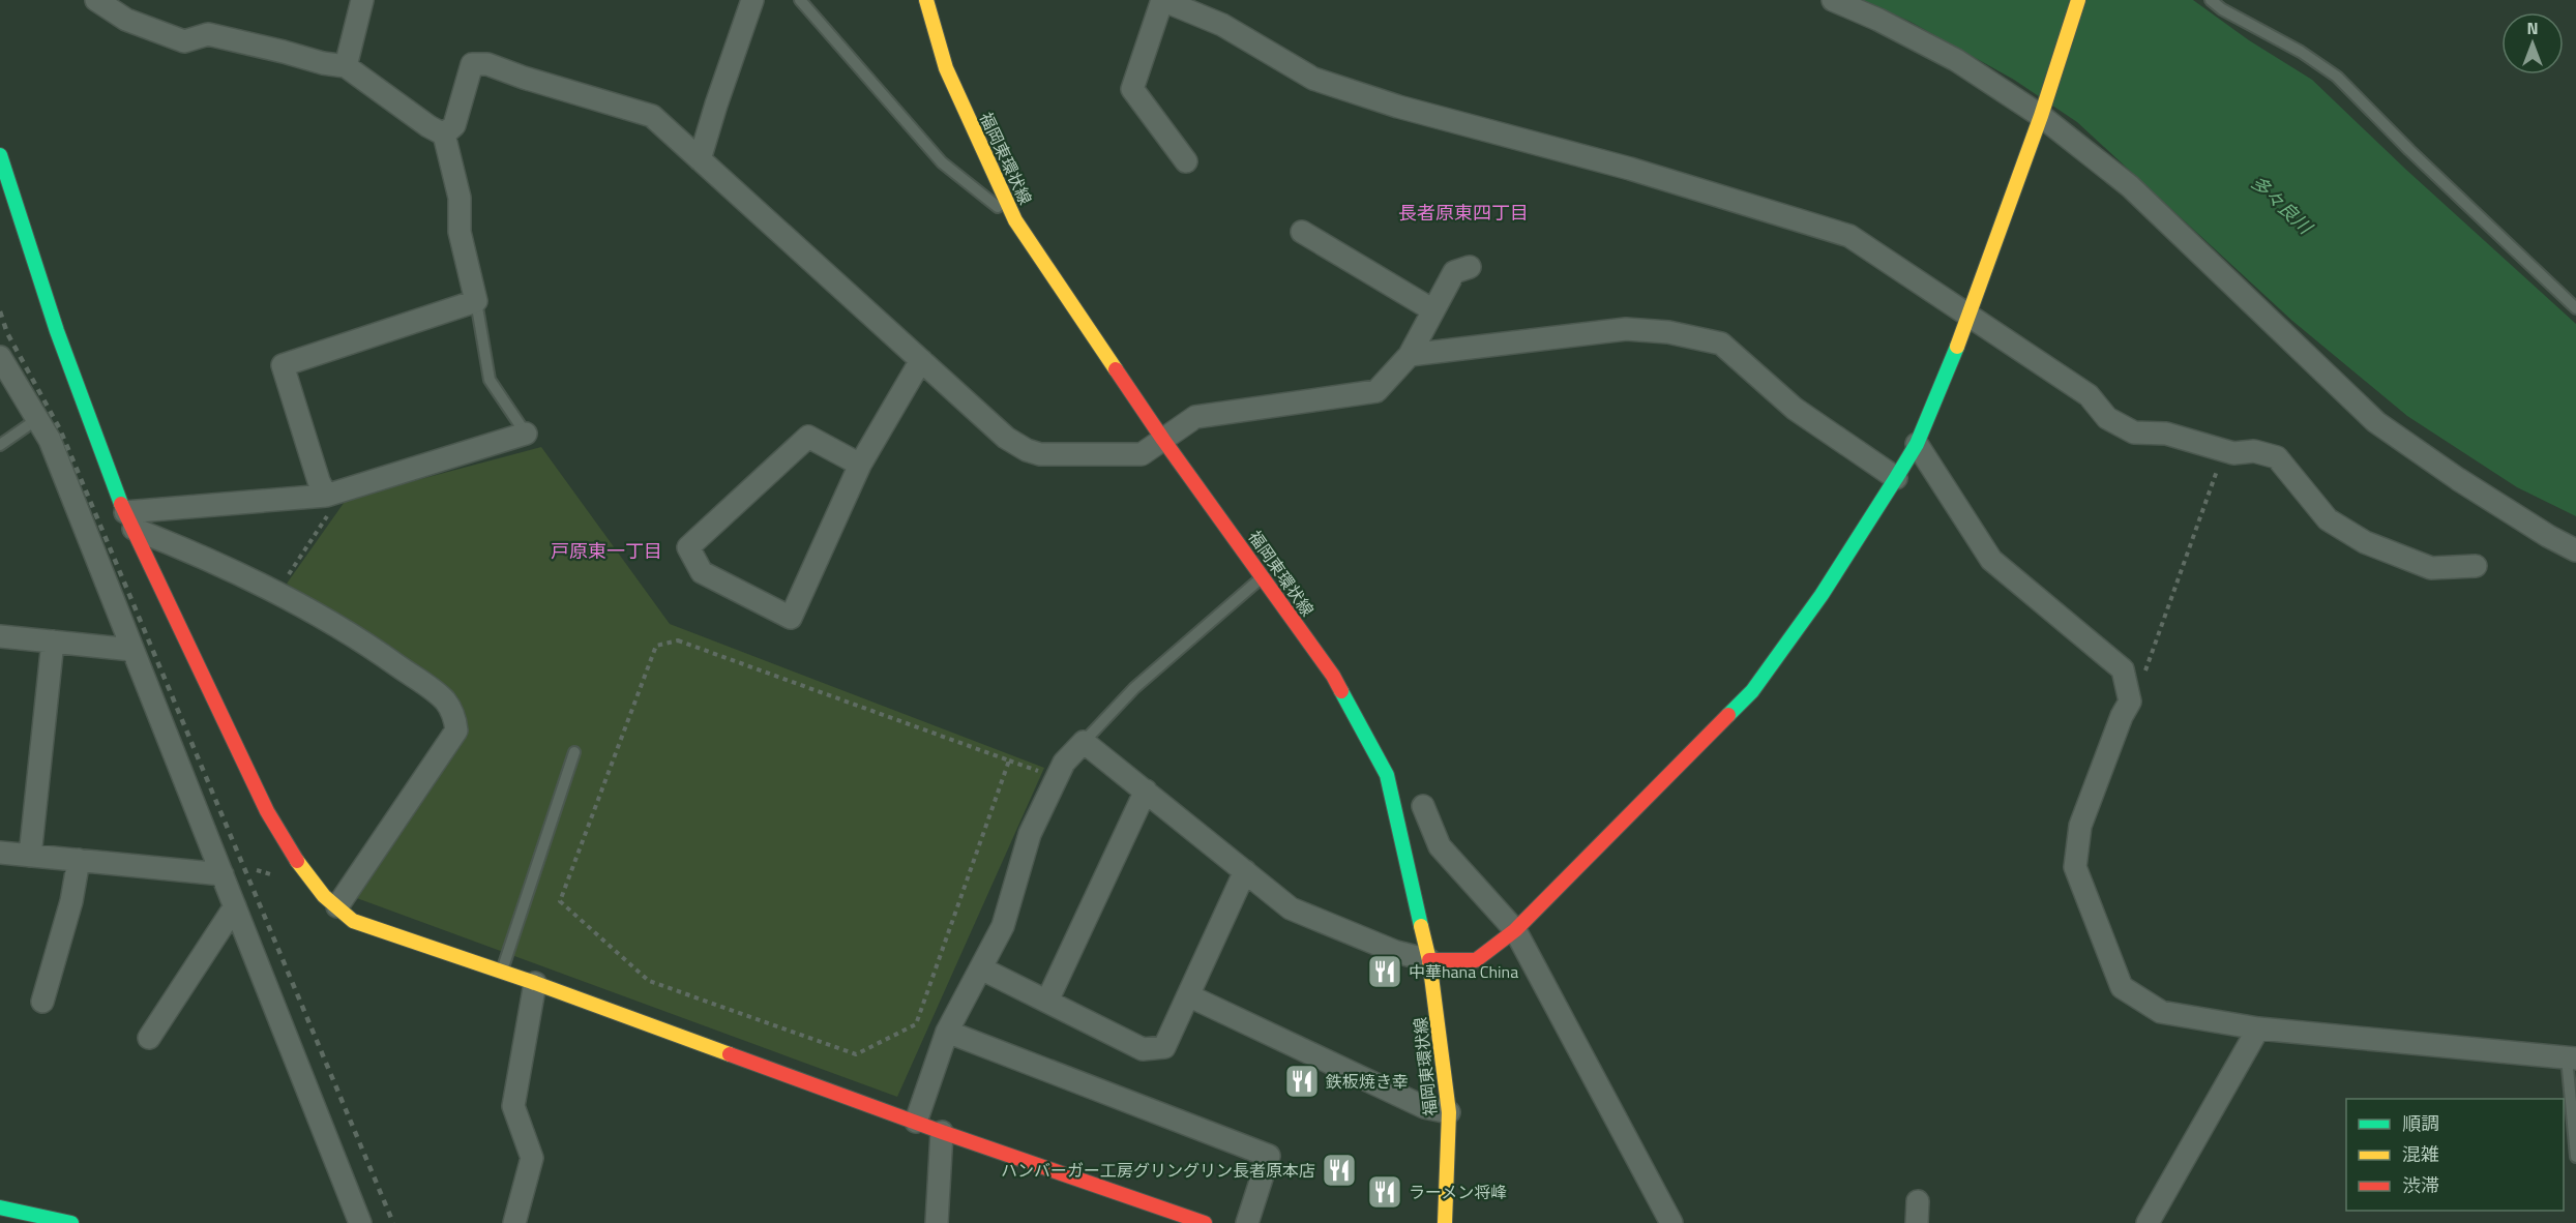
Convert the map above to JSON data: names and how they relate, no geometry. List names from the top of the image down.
{
  "streets": {
    "street": ["福岡東環状線"]
  },
  "districts": ["長者原東四丁目", "戸原東一丁目"],
  "water": ["多々良川"],
  "places": {
    "restaurant": [
      "中華hana China",
      "鉄板焼き幸",
      "ハンバーガー工房グリングリン長者原本店",
      "ラーメン将峰"
    ]
  },
  "legend": ["順調", "混雑", "渋滞"],
  "north": "top"
}
